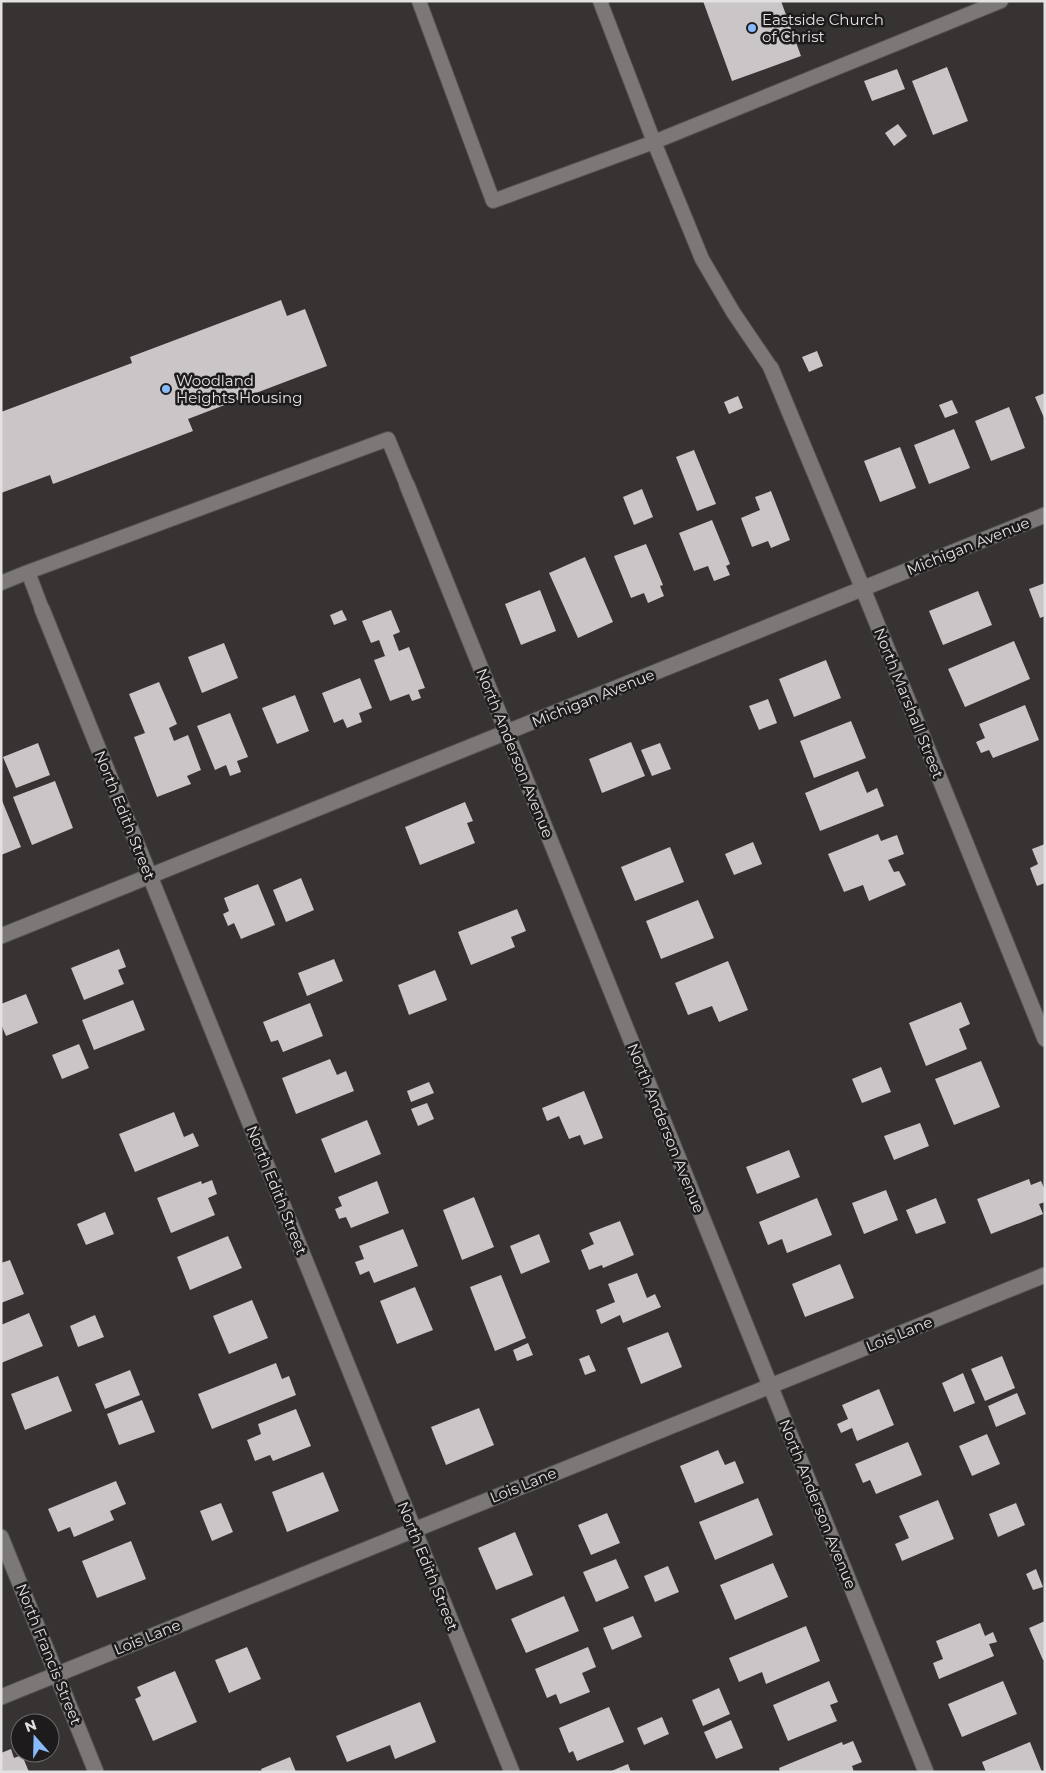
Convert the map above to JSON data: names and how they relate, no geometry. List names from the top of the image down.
{
  "streets": {
    "street": [
      "Michigan Avenue",
      "North Marshall Street",
      "North Anderson Avenue",
      "North Edith Street",
      "Lois Lane",
      "North Francis Street"
    ]
  },
  "crossings": [
    ["Michigan Avenue", "North Marshall Street"],
    ["Michigan Avenue", "North Anderson Avenue"],
    ["Michigan Avenue", "North Edith Street"],
    ["North Anderson Avenue", "Lois Lane"],
    ["North Edith Street", "Lois Lane"],
    ["Lois Lane", "North Francis Street"]
  ],
  "places": ["Eastside Church of Christ", "Woodland Heights Housing"],
  "north": "top"
}
